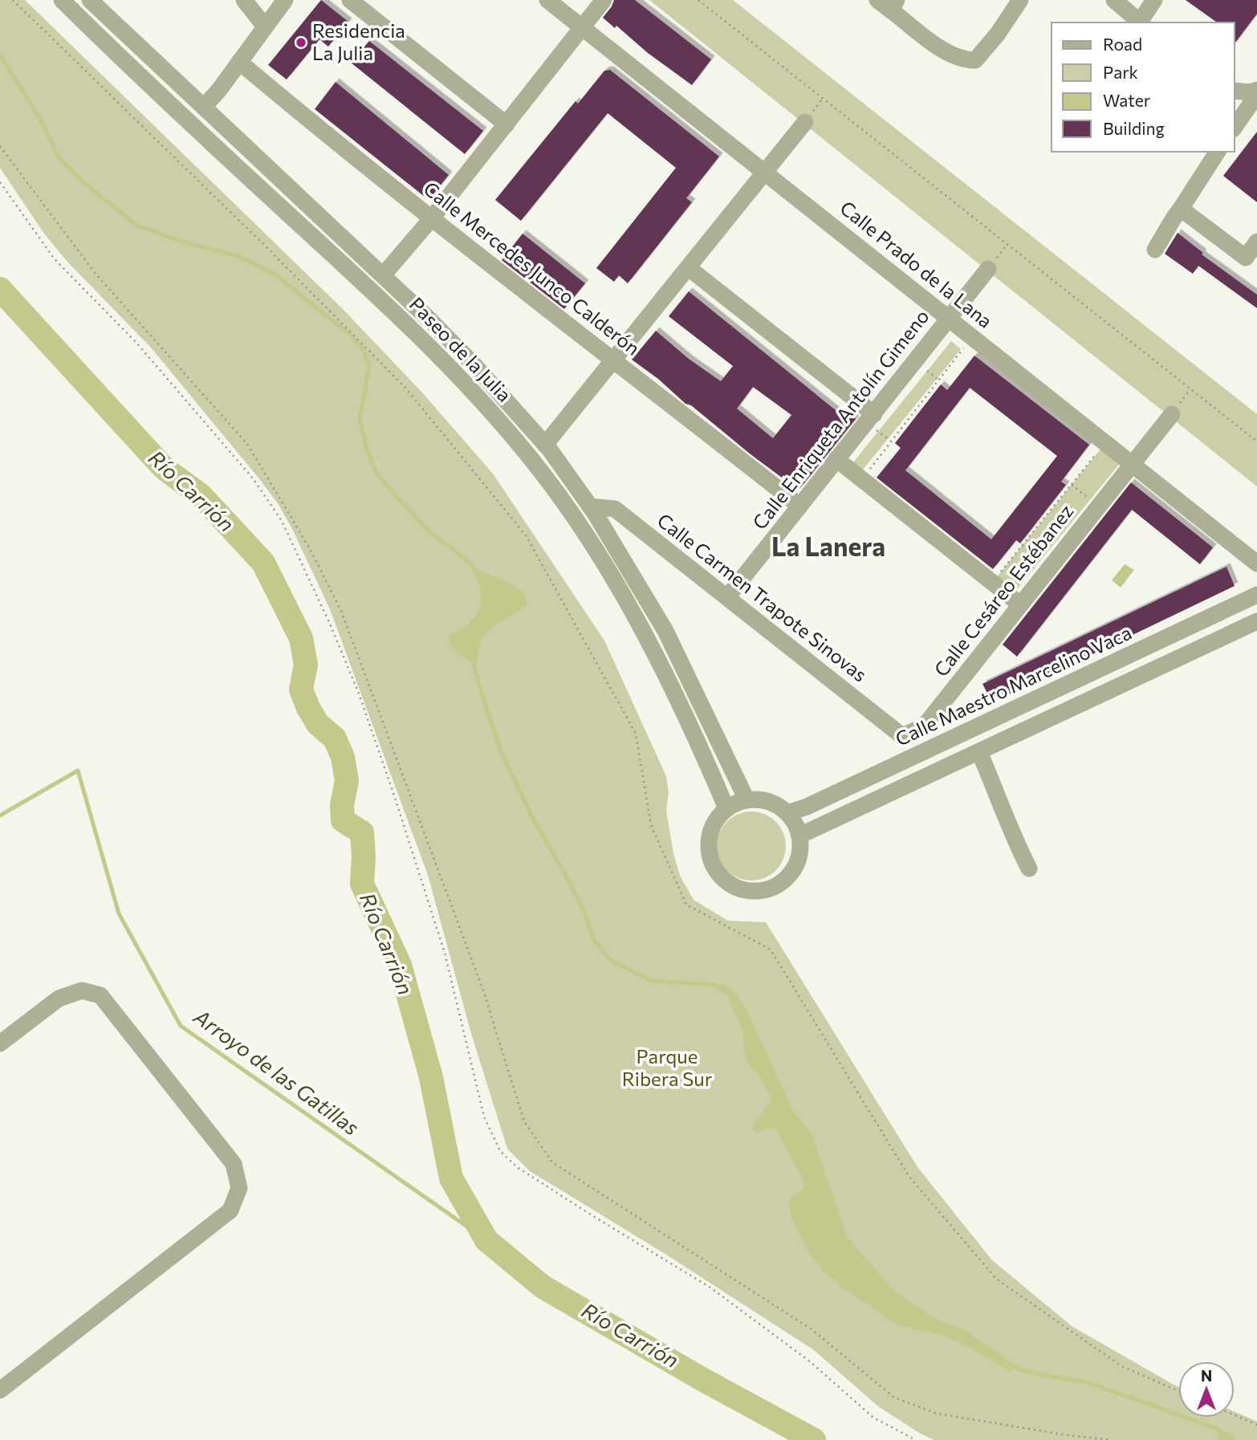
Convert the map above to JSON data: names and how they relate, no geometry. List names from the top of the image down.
{
  "streets": {
    "street": [
      "Calle Prado de la Lana",
      "Calle Mercedes Junco Calderón",
      "Paseo de la Julia",
      "Calle Enriqueta Antolín Gimeno",
      "Calle Cesáreo Estébanez",
      "Calle Carmen Trapote Sinovas",
      "Calle Maestro Marcelino Vaca"
    ]
  },
  "crossings": [
    ["Calle Prado de la Lana", "Calle Enriqueta Antolín Gimeno"],
    ["Calle Prado de la Lana", "Calle Cesáreo Estébanez"],
    ["Calle Mercedes Junco Calderón", "Calle Enriqueta Antolín Gimeno"],
    ["Paseo de la Julia", "Calle Carmen Trapote Sinovas"],
    ["Paseo de la Julia", "Calle Maestro Marcelino Vaca"],
    ["Calle Enriqueta Antolín Gimeno", "Calle Carmen Trapote Sinovas"],
    ["Calle Cesáreo Estébanez", "Calle Carmen Trapote Sinovas"]
  ],
  "districts": ["La Lanera"],
  "water": ["Río Carrión", "Arroyo de las Gatillas"],
  "parks": ["Parque Ribera Sur"],
  "places": ["Residencia La Julia"],
  "legend": [
    "Road",
    "Park",
    "Water",
    "Building"
  ],
  "north": "top"
}
